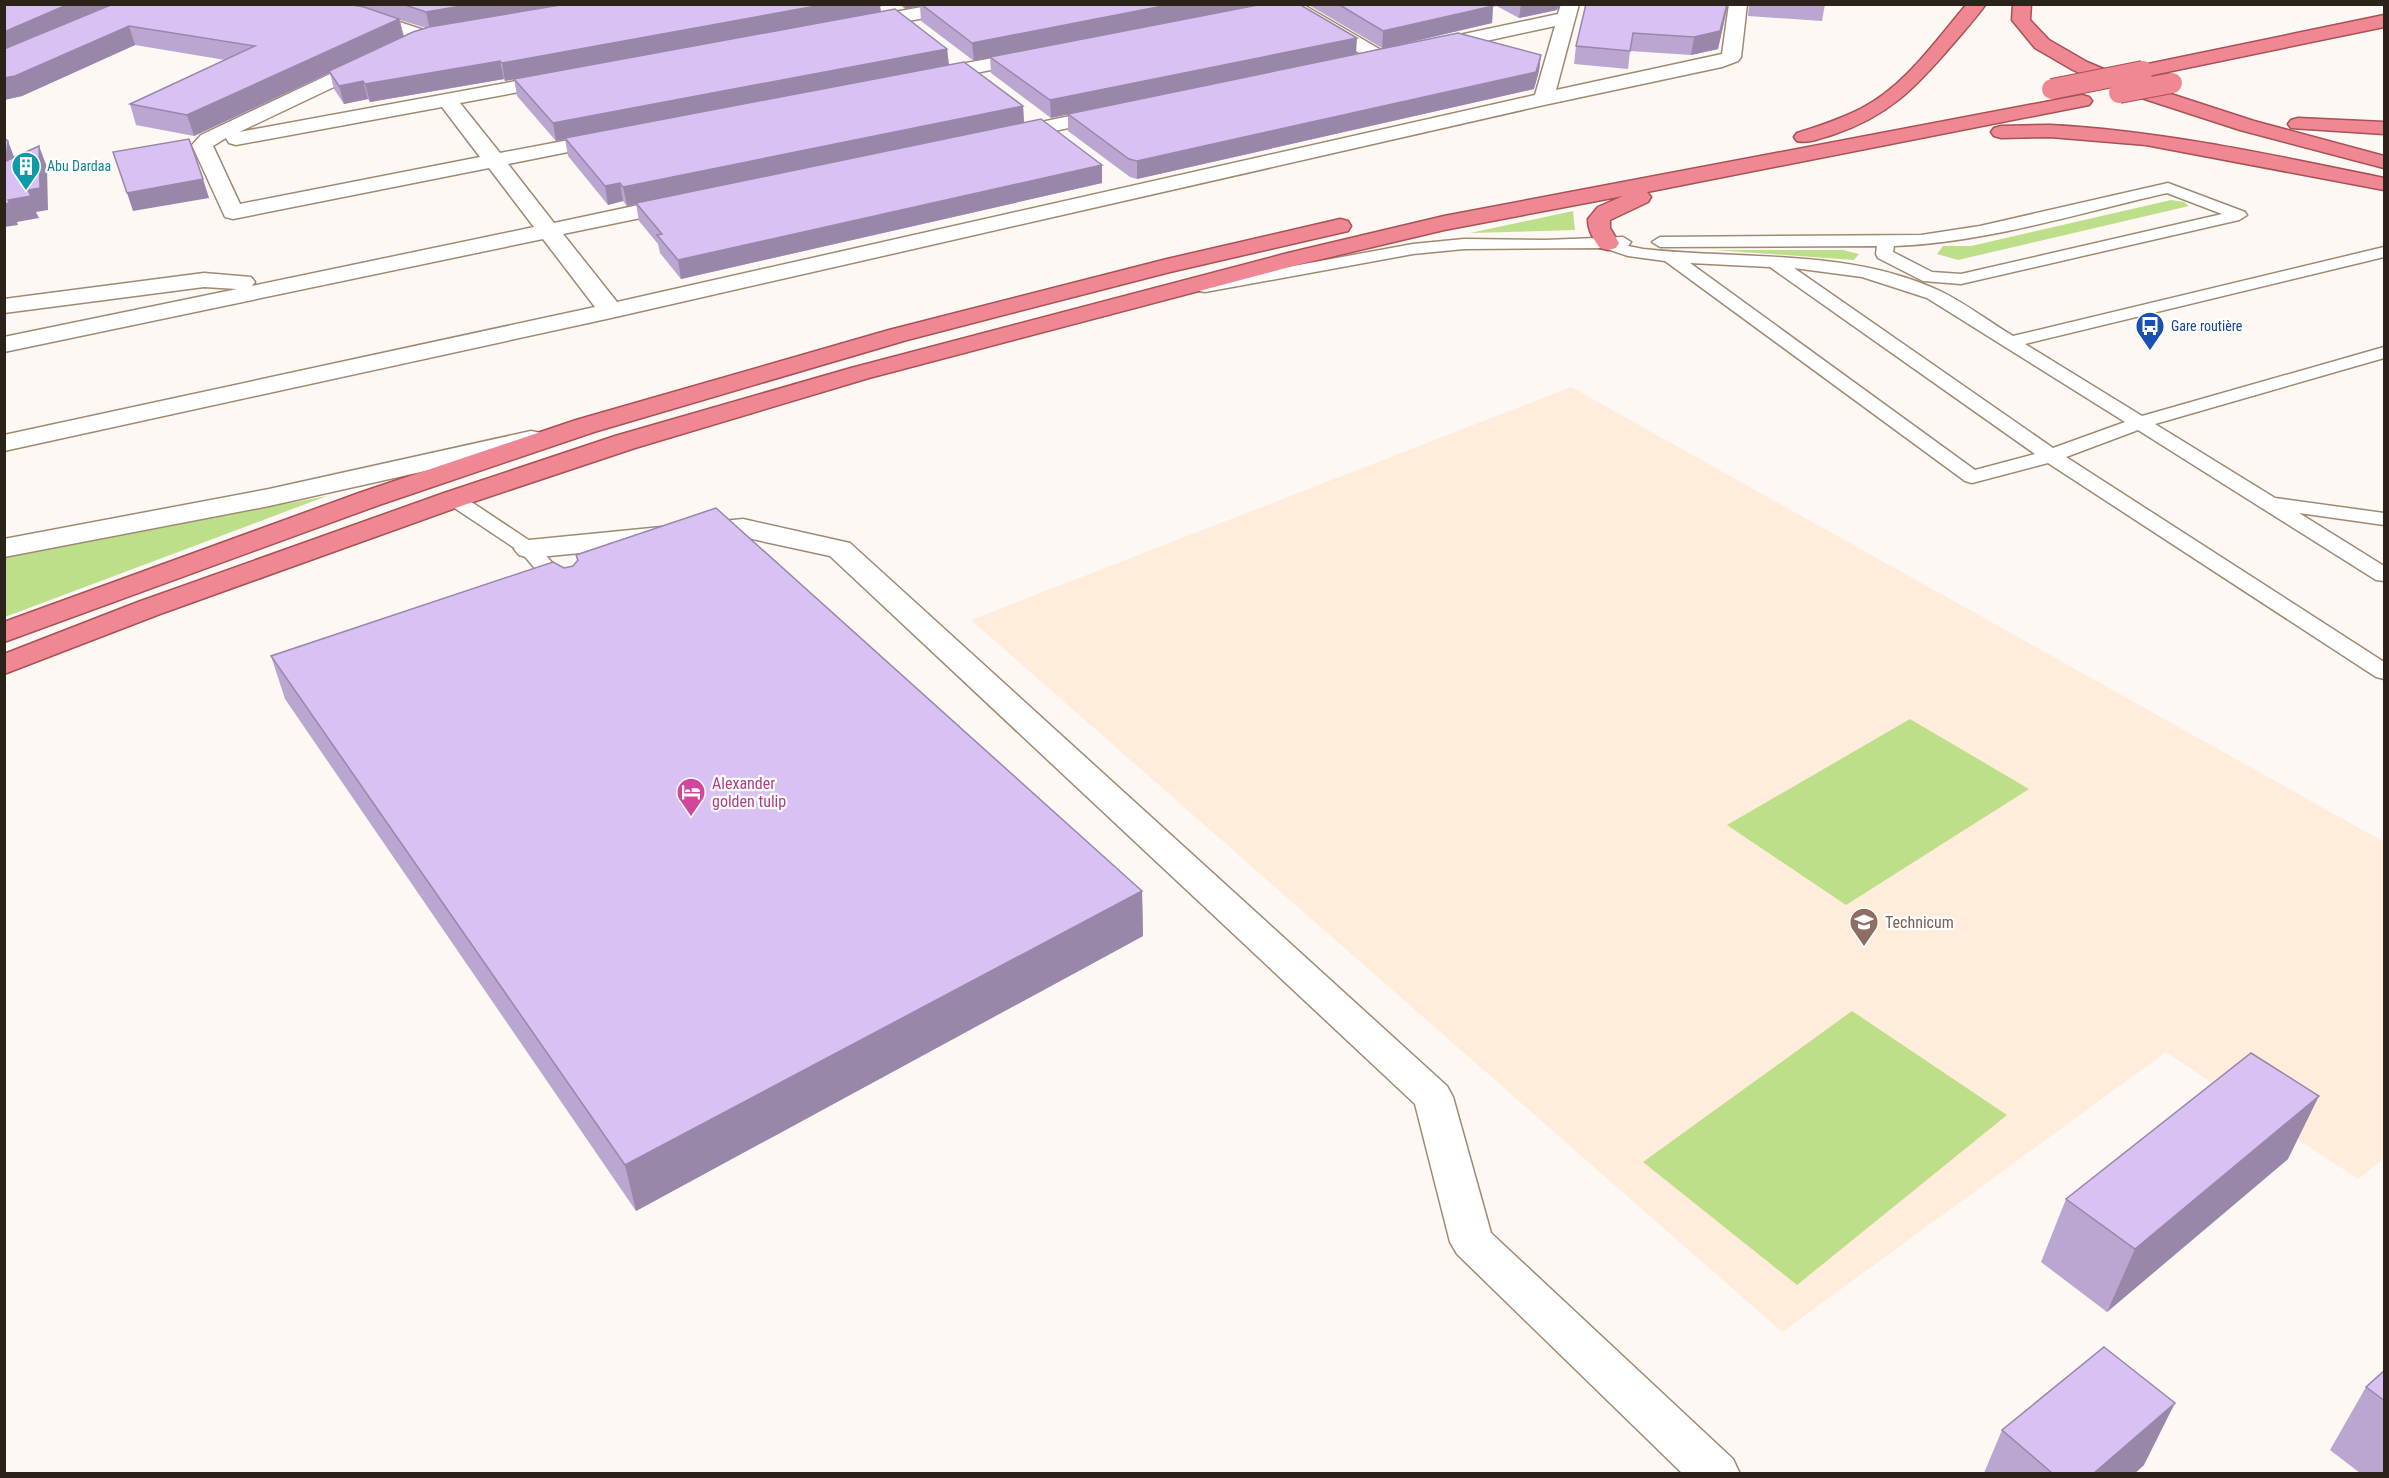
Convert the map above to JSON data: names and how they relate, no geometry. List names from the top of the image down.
{
  "places": {
    "building": ["Abu Dardaa"],
    "bus stop": ["Gare routière"],
    "hotel": ["Alexander golden tulip"],
    "school or university": ["Technicum"]
  }
}
